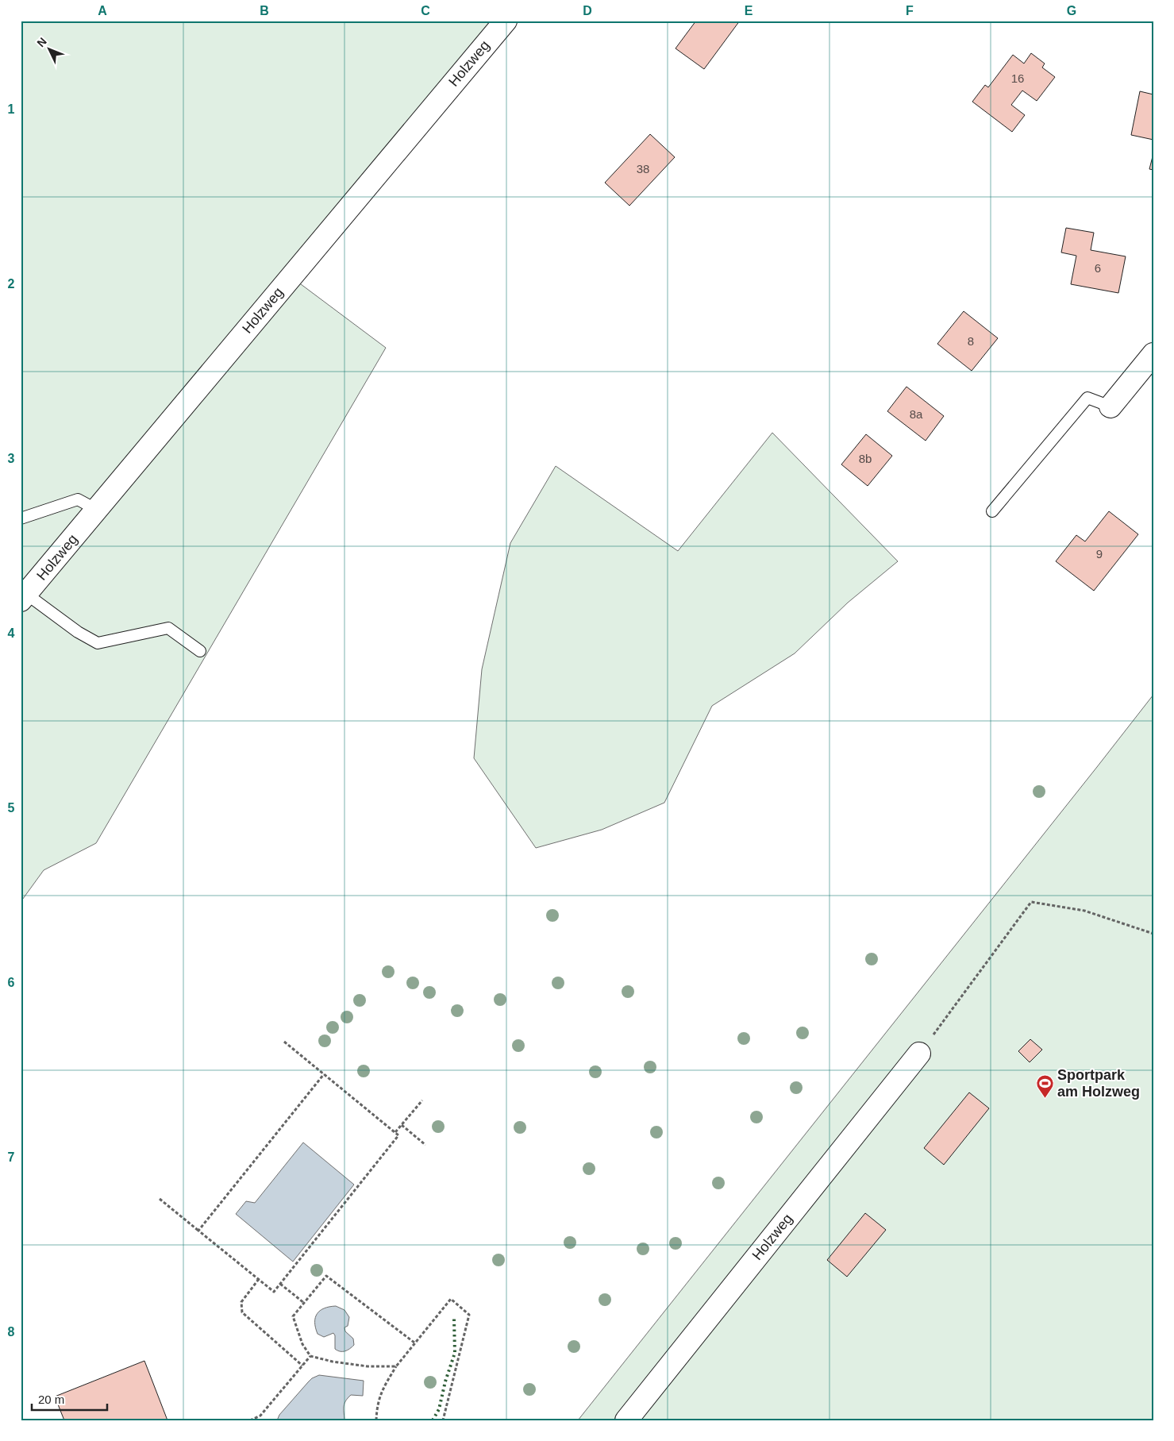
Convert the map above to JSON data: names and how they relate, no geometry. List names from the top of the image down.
{
  "streets": {
    "street": ["Holzweg"]
  },
  "places": {
    "sports": ["Sportpark am Holzweg"]
  },
  "house_numbers": [
    "16",
    "38",
    "6",
    "8",
    "8a",
    "8b",
    "9"
  ],
  "scale_bar": "20 m",
  "north": "top left",
  "grid": {
    "columns": [
      "A",
      "B",
      "C",
      "D",
      "E",
      "F",
      "G"
    ],
    "rows": [
      "1",
      "2",
      "3",
      "4",
      "5",
      "6",
      "7",
      "8"
    ]
  }
}
